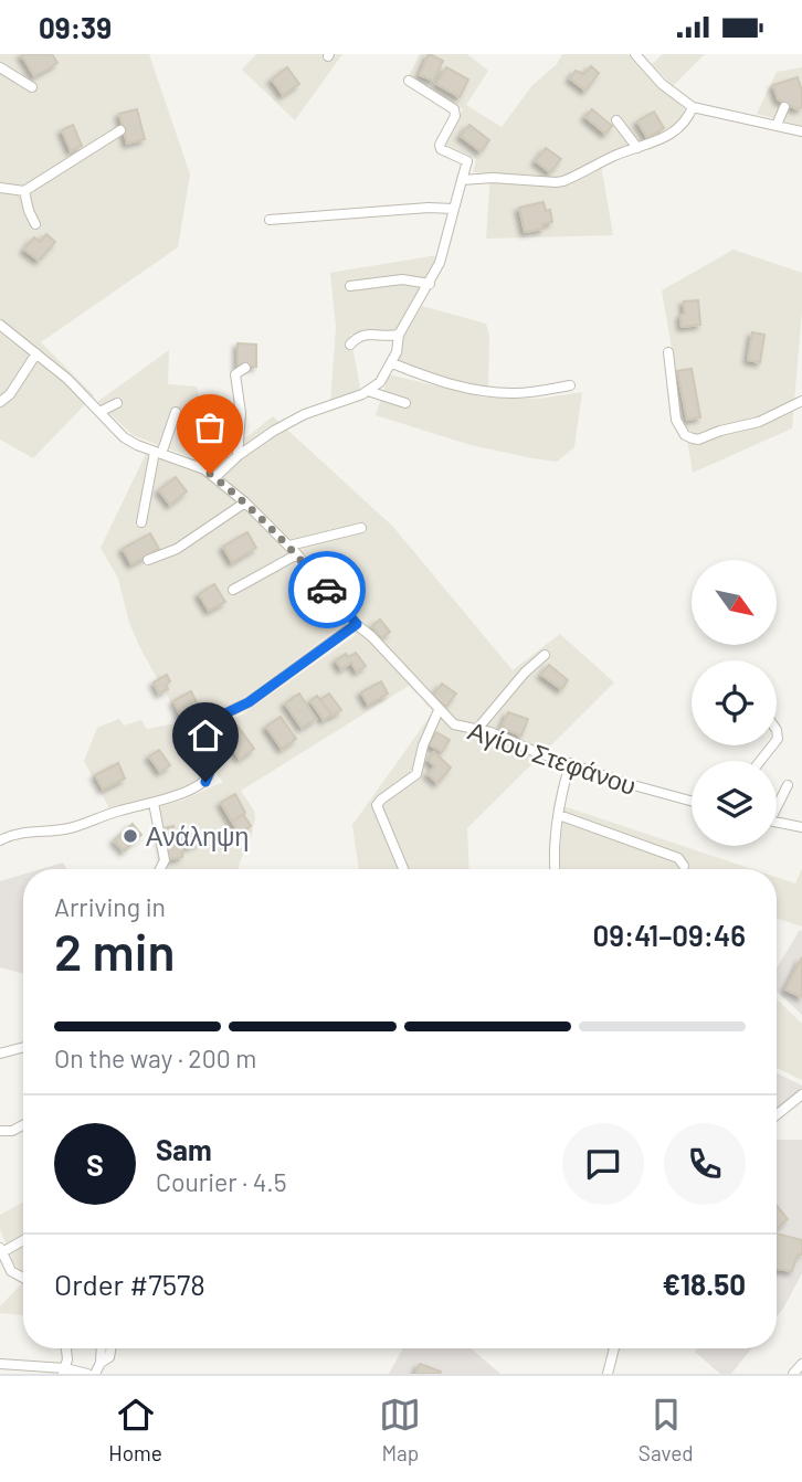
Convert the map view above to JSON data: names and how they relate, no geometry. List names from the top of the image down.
{
  "streets": {
    "street": ["Αγίου Στεφάνου"]
  },
  "places": ["Ανάληψη"],
  "north": "bottom right",
  "page": {
    "status": "09:39",
    "heading": ["2 min", "Arriving in", "09:41–09:46"],
    "panel": [
      "Sam",
      "Courier · 4.5",
      "Order #7578",
      "€18.50"
    ],
    "bar": "On the way · 200 m",
    "round": "S",
    "tabs": ["Home", "Map", "Saved"]
  }
}
